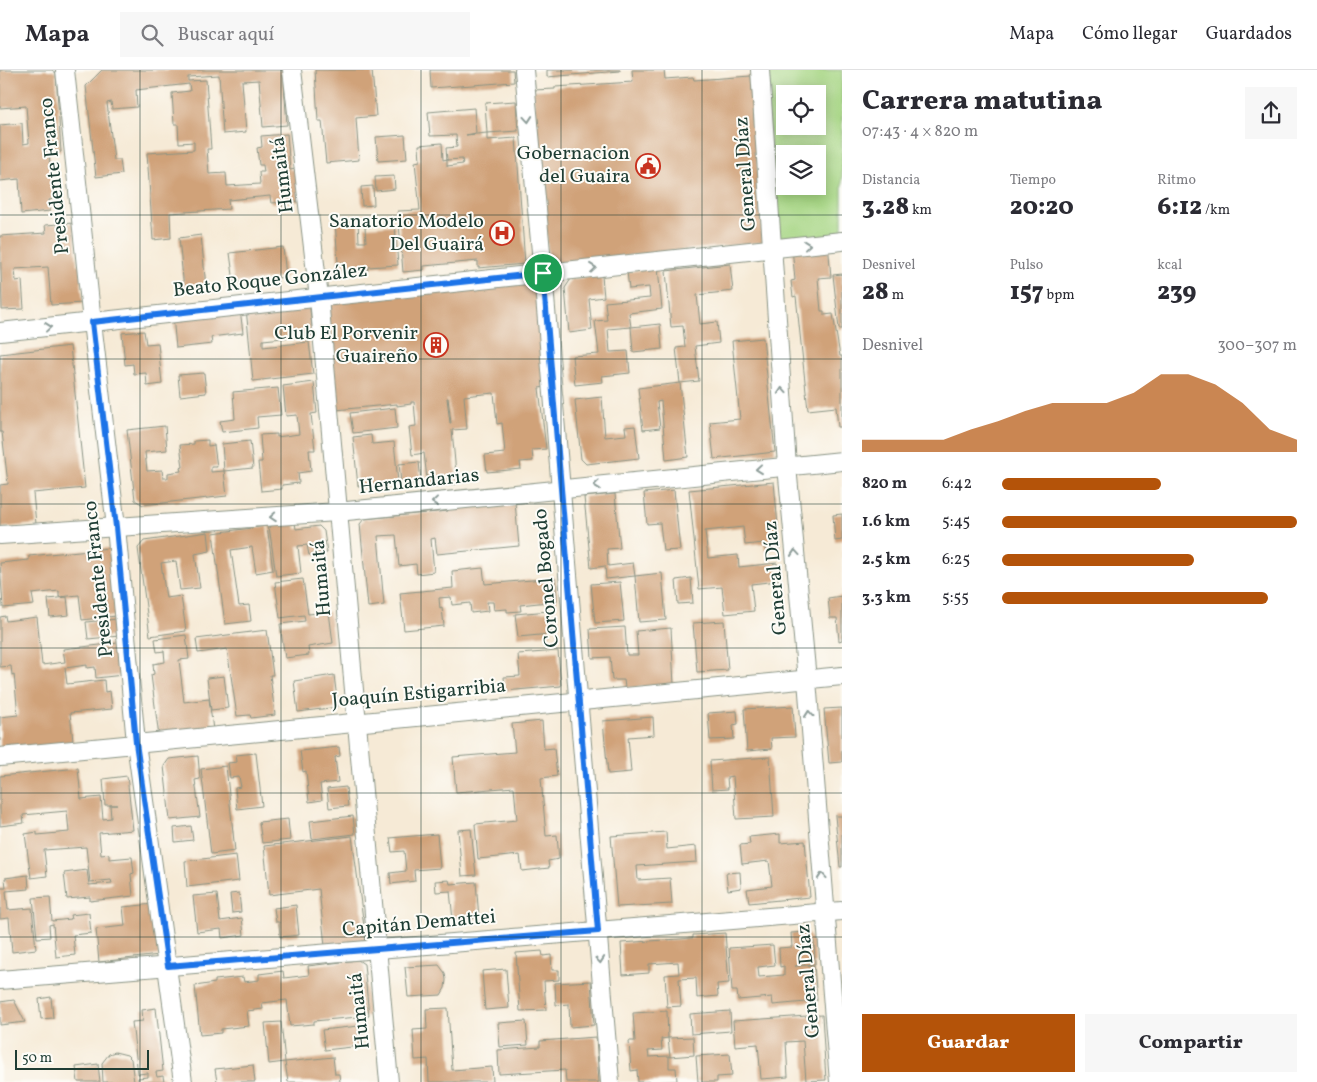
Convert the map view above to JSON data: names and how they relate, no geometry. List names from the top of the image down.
{
  "streets": {
    "street": [
      "General Díaz",
      "Humaitá",
      "Presidente Franco",
      "Beato Roque González",
      "Hernandarias",
      "Coronel Bogado",
      "Joaquín Estigarribia",
      "Capitán Demattei"
    ]
  },
  "crossings": [
    ["General Díaz", "Beato Roque González"],
    ["General Díaz", "Hernandarias"],
    ["General Díaz", "Joaquín Estigarribia"],
    ["General Díaz", "Capitán Demattei"],
    ["Humaitá", "Beato Roque González"],
    ["Humaitá", "Hernandarias"],
    ["Humaitá", "Joaquín Estigarribia"],
    ["Humaitá", "Capitán Demattei"],
    ["Presidente Franco", "Beato Roque González"],
    ["Presidente Franco", "Hernandarias"],
    ["Presidente Franco", "Joaquín Estigarribia"],
    ["Presidente Franco", "Capitán Demattei"],
    ["Beato Roque González", "Coronel Bogado"],
    ["Hernandarias", "Coronel Bogado"],
    ["Coronel Bogado", "Joaquín Estigarribia"],
    ["Coronel Bogado", "Capitán Demattei"]
  ],
  "one_way": ["General Díaz", "Beato Roque González", "Hernandarias"],
  "places": {
    "public building": ["Gobernacion del Guaira"],
    "hospital": ["Sanatorio Modelo Del Guairá"],
    "building": ["Club El Porvenir Guaireño"]
  },
  "scale_bar": "50 m",
  "page": {
    "header": "Mapa",
    "search": "Buscar aquí",
    "nav": ["Mapa", "Cómo llegar", "Guardados"],
    "heading": ["Carrera matutina", "07:43 · 4 × 820 m"],
    "stats": [
      ["Distancia", "3.28 km"],
      ["Tiempo", "20:20"],
      ["Ritmo", "6:12 /km"],
      ["Desnivel", "28 m"],
      ["Pulso", "157 bpm"],
      ["kcal", "239"]
    ],
    "chart": ["Desnivel", "300–307 m"],
    "list": [
      {
        "name": "820 m",
        "note": "6:42"
      },
      {
        "name": "1.6 km",
        "note": "5:45"
      },
      {
        "name": "2.5 km",
        "note": "6:25"
      },
      {
        "name": "3.3 km",
        "note": "5:55"
      }
    ],
    "buttons": ["Guardar", "Compartir"],
    "scale": "50 m"
  }
}
